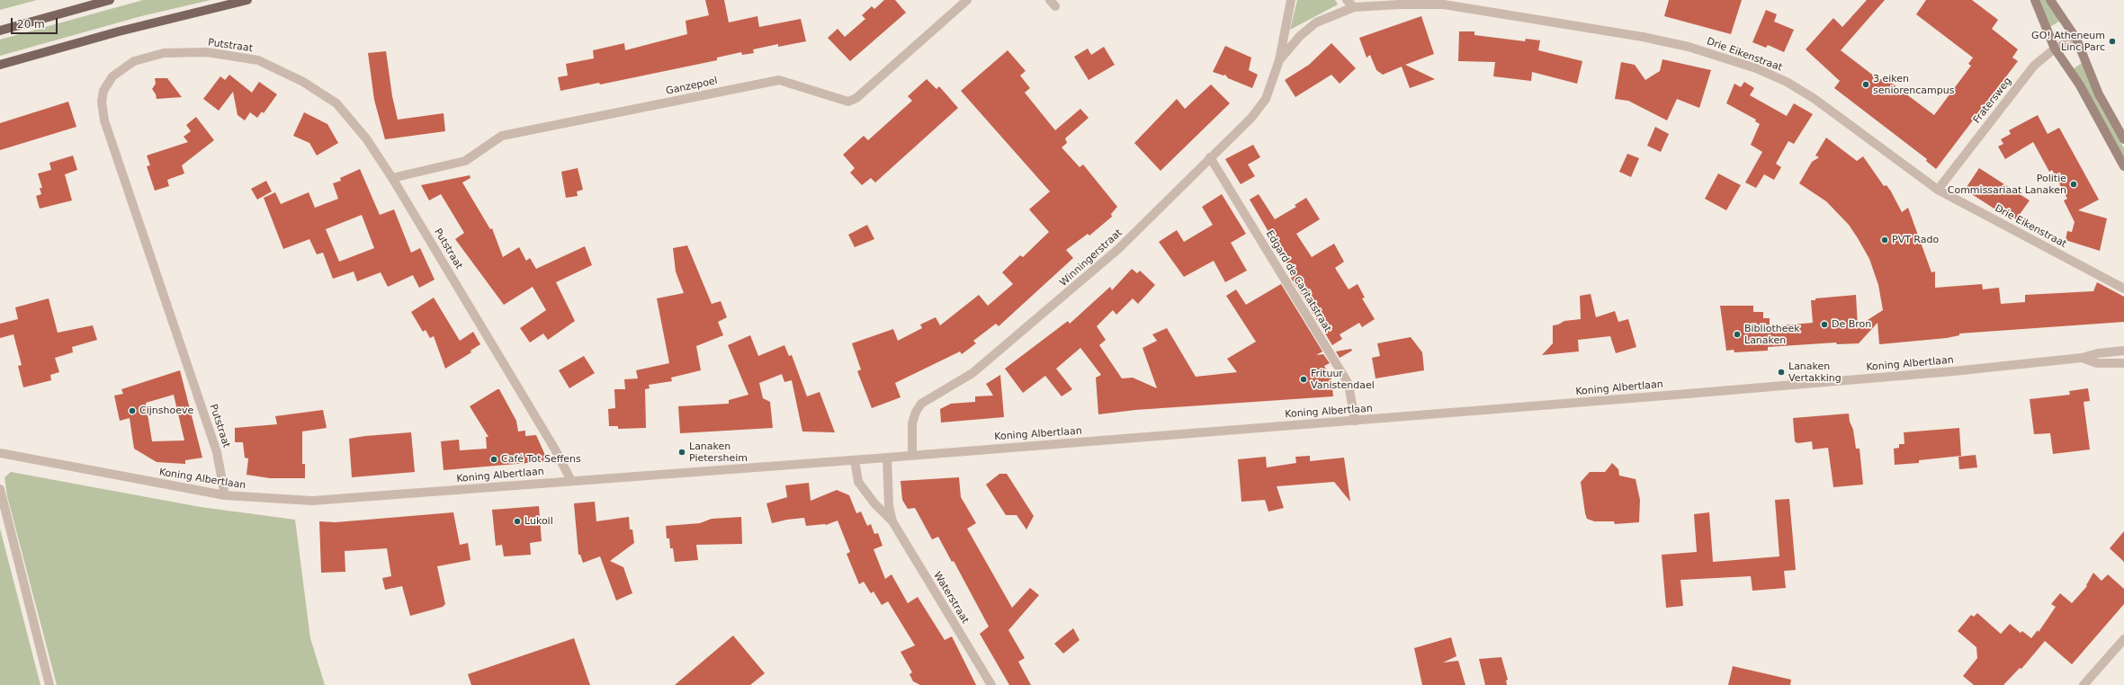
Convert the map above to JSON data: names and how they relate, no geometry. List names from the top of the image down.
{
  "streets": {
    "street": [
      "Putstraat",
      "Drie Eikenstraat",
      "Ganzepoel",
      "Fratersweg",
      "Winningerstraat",
      "Edgard de Caritatstraat",
      "Koning Albertlaan",
      "Waterstraat"
    ]
  },
  "crossings": [
    ["Putstraat", "Ganzepoel"],
    ["Putstraat", "Koning Albertlaan"],
    ["Drie Eikenstraat", "Fratersweg"],
    ["Drie Eikenstraat", "Winningerstraat"],
    ["Winningerstraat", "Edgard de Caritatstraat"],
    ["Winningerstraat", "Koning Albertlaan"],
    ["Edgard de Caritatstraat", "Koning Albertlaan"],
    ["Koning Albertlaan", "Waterstraat"]
  ],
  "places": [
    "GO! Atheneum Linc Parc",
    "3 eiken seniorencampus",
    "Politie Commissariaat Lanaken",
    "PVT Rado",
    "De Bron",
    "Bibliotheek Lanaken",
    "Lanaken Vertakking",
    "Frituur Vanistendael",
    "Cijnshoeve",
    "Lanaken Pietersheim",
    "Café Tot Seffens",
    "Lukoil"
  ],
  "scale_bar": "20 m"
}
